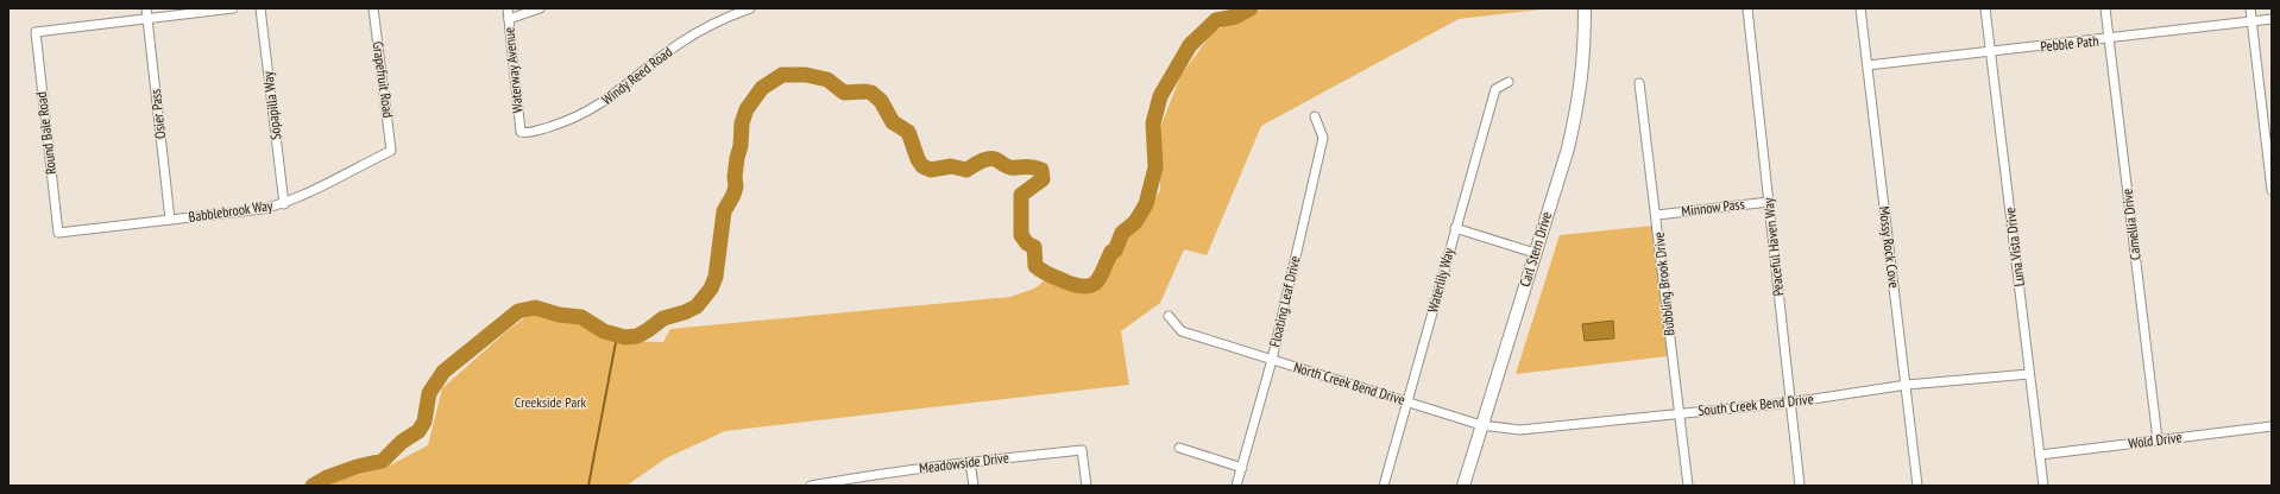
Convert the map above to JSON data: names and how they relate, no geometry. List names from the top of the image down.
{
  "streets": {
    "street": [
      "Pebble Path",
      "Waterway Avenue",
      "Windy Reed Road",
      "Grapefruit Road",
      "Sopapilla Way",
      "Osier Pass",
      "Round Bale Road",
      "Minnow Pass",
      "Babblebrook Way",
      "Camellia Drive",
      "Peaceful Haven Way",
      "Mossy Rock Cove",
      "Luna Vista Drive",
      "Carl Stern Drive",
      "Waterlily Way",
      "Bubbling Brook Drive",
      "Floating Leaf Drive",
      "North Creek Bend Drive",
      "South Creek Bend Drive",
      "Wold Drive",
      "Meadowside Drive"
    ]
  },
  "crossings": [
    ["Pebble Path", "Camellia Drive"],
    ["Pebble Path", "Mossy Rock Cove"],
    ["Pebble Path", "Luna Vista Drive"],
    ["Waterway Avenue", "Windy Reed Road"],
    ["Grapefruit Road", "Babblebrook Way"],
    ["Sopapilla Way", "Babblebrook Way"],
    ["Osier Pass", "Round Bale Road"],
    ["Osier Pass", "Babblebrook Way"],
    ["Round Bale Road", "Babblebrook Way"],
    ["Minnow Pass", "Peaceful Haven Way"],
    ["Minnow Pass", "Bubbling Brook Drive"],
    ["Camellia Drive", "Wold Drive"],
    ["Peaceful Haven Way", "South Creek Bend Drive"],
    ["Mossy Rock Cove", "South Creek Bend Drive"],
    ["Luna Vista Drive", "South Creek Bend Drive"],
    ["Luna Vista Drive", "Wold Drive"],
    ["Carl Stern Drive", "North Creek Bend Drive"],
    ["Carl Stern Drive", "South Creek Bend Drive"],
    ["Waterlily Way", "North Creek Bend Drive"],
    ["Bubbling Brook Drive", "South Creek Bend Drive"],
    ["Floating Leaf Drive", "North Creek Bend Drive"],
    ["North Creek Bend Drive", "South Creek Bend Drive"]
  ],
  "parks": ["Creekside Park"]
}
